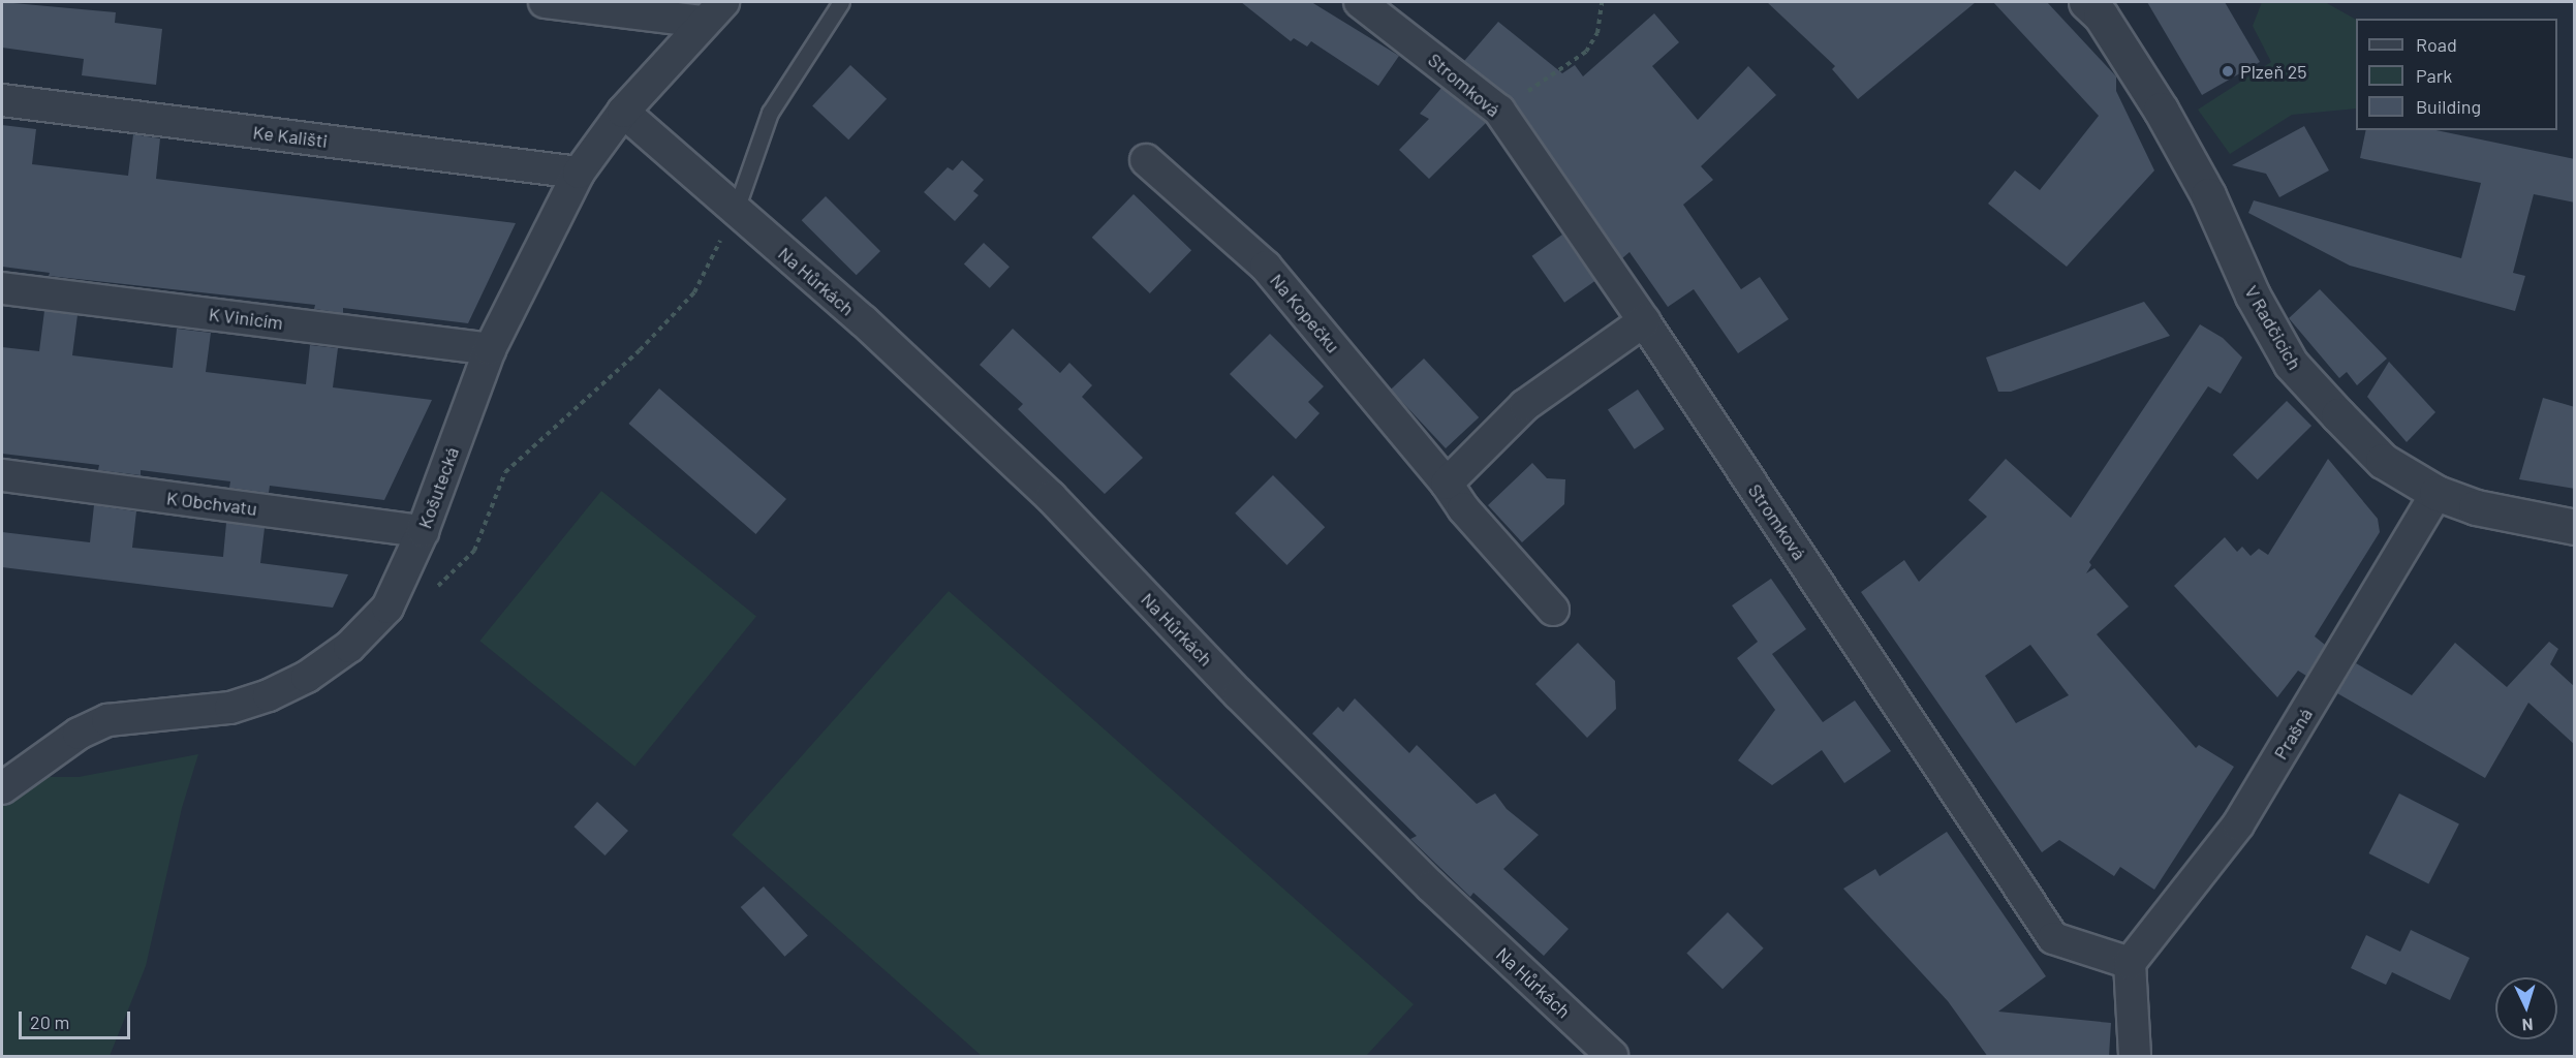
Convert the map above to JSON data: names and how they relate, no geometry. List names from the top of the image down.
{
  "streets": {
    "street": [
      "Stromková",
      "Ke Kališti",
      "Na Hůrkách",
      "Na Kopečku",
      "K Vinicím",
      "V Radčicích",
      "Košutecká",
      "K Obchvatu",
      "Prašná"
    ]
  },
  "crossings": [
    ["Stromková", "Prašná"],
    ["Ke Kališti", "Košutecká"],
    ["Na Hůrkách", "Košutecká"],
    ["K Vinicím", "Košutecká"],
    ["V Radčicích", "Prašná"],
    ["Košutecká", "K Obchvatu"]
  ],
  "places": ["Plzeň 25"],
  "legend": ["Road", "Park", "Building"],
  "scale_bar": "20 m",
  "north": "bottom"
}
